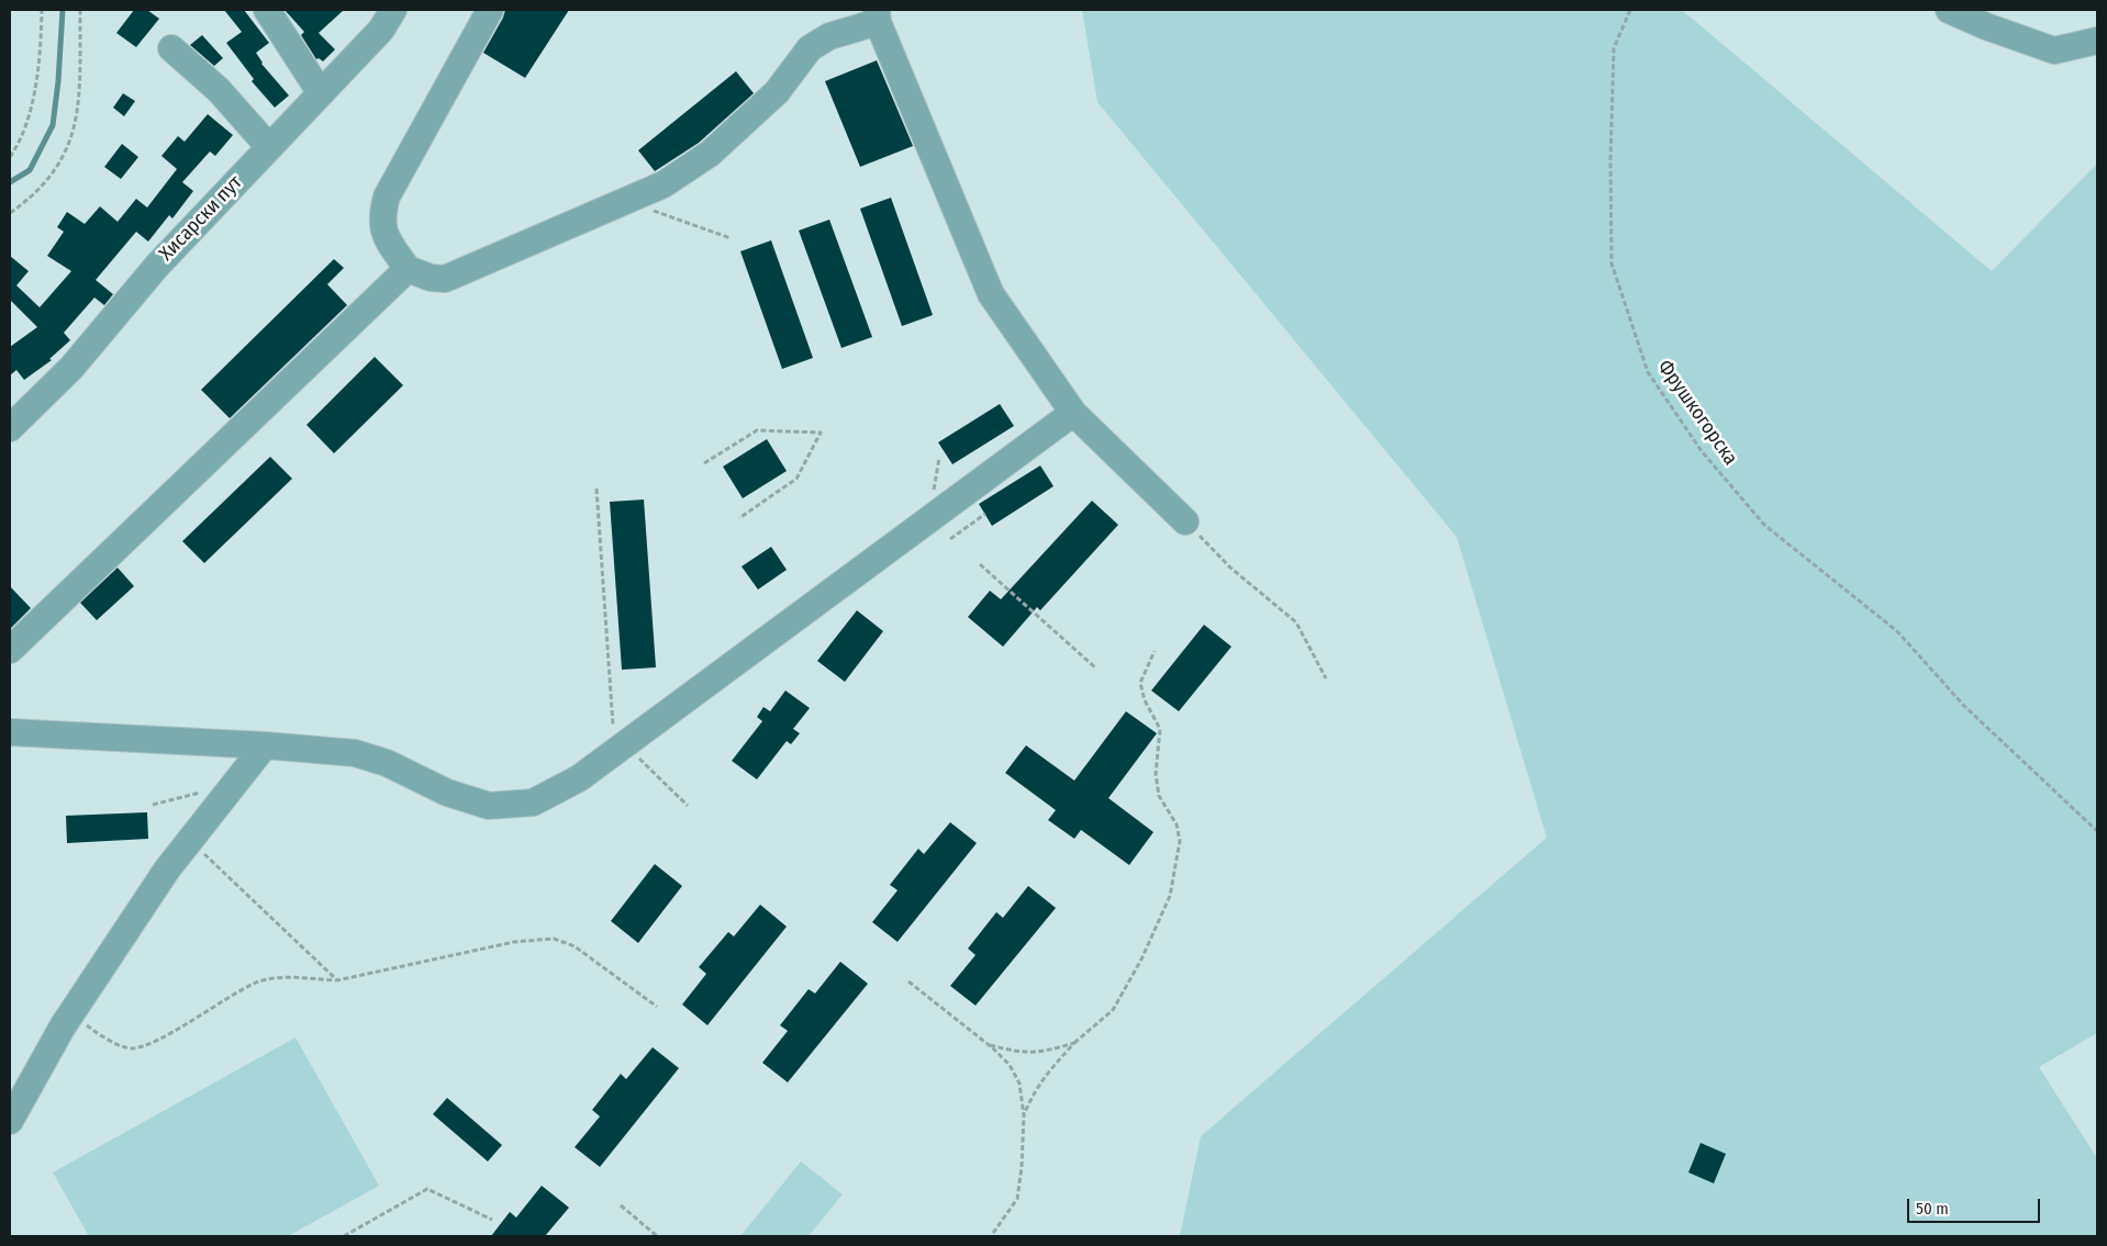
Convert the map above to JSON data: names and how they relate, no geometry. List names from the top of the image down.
{
  "streets": {
    "street": ["Хисарски пут"],
    "path": ["Фрушкогорска"]
  },
  "scale_bar": "50 m"
}
